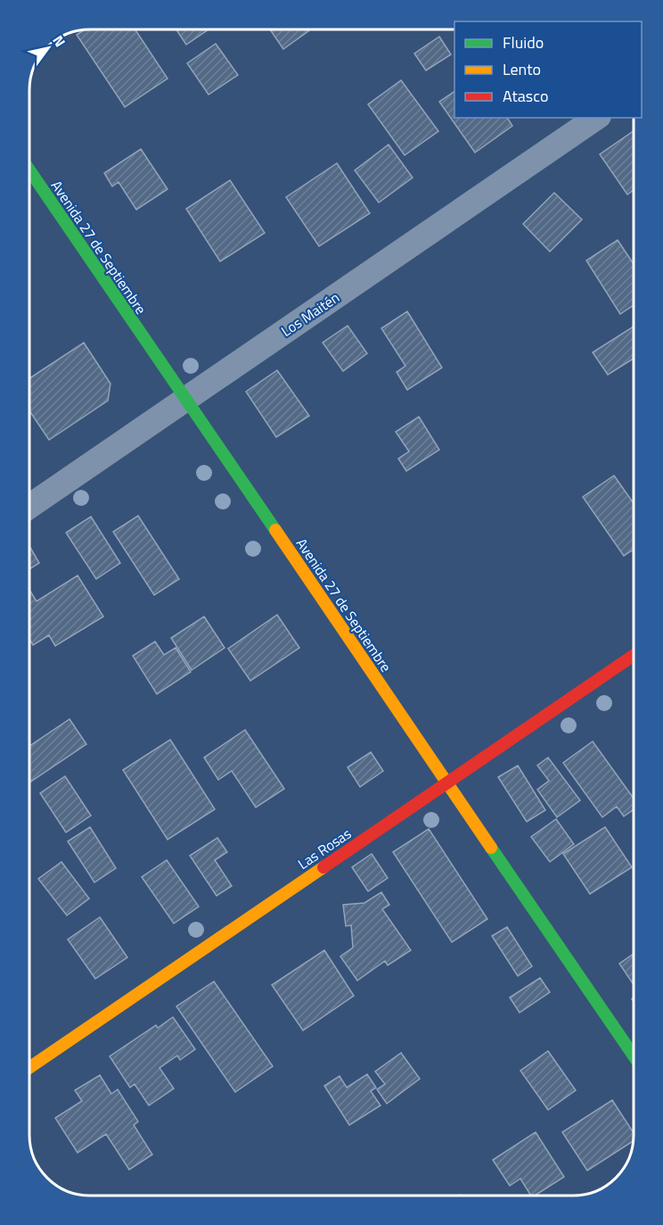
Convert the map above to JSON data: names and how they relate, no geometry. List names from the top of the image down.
{
  "streets": {
    "street": ["Avenida 27 de Septiembre", "Los Maitén", "Las Rosas"]
  },
  "crossings": [
    ["Avenida 27 de Septiembre", "Los Maitén"],
    ["Avenida 27 de Septiembre", "Las Rosas"]
  ],
  "legend": ["Fluido", "Lento", "Atasco"],
  "north": "top right"
}
